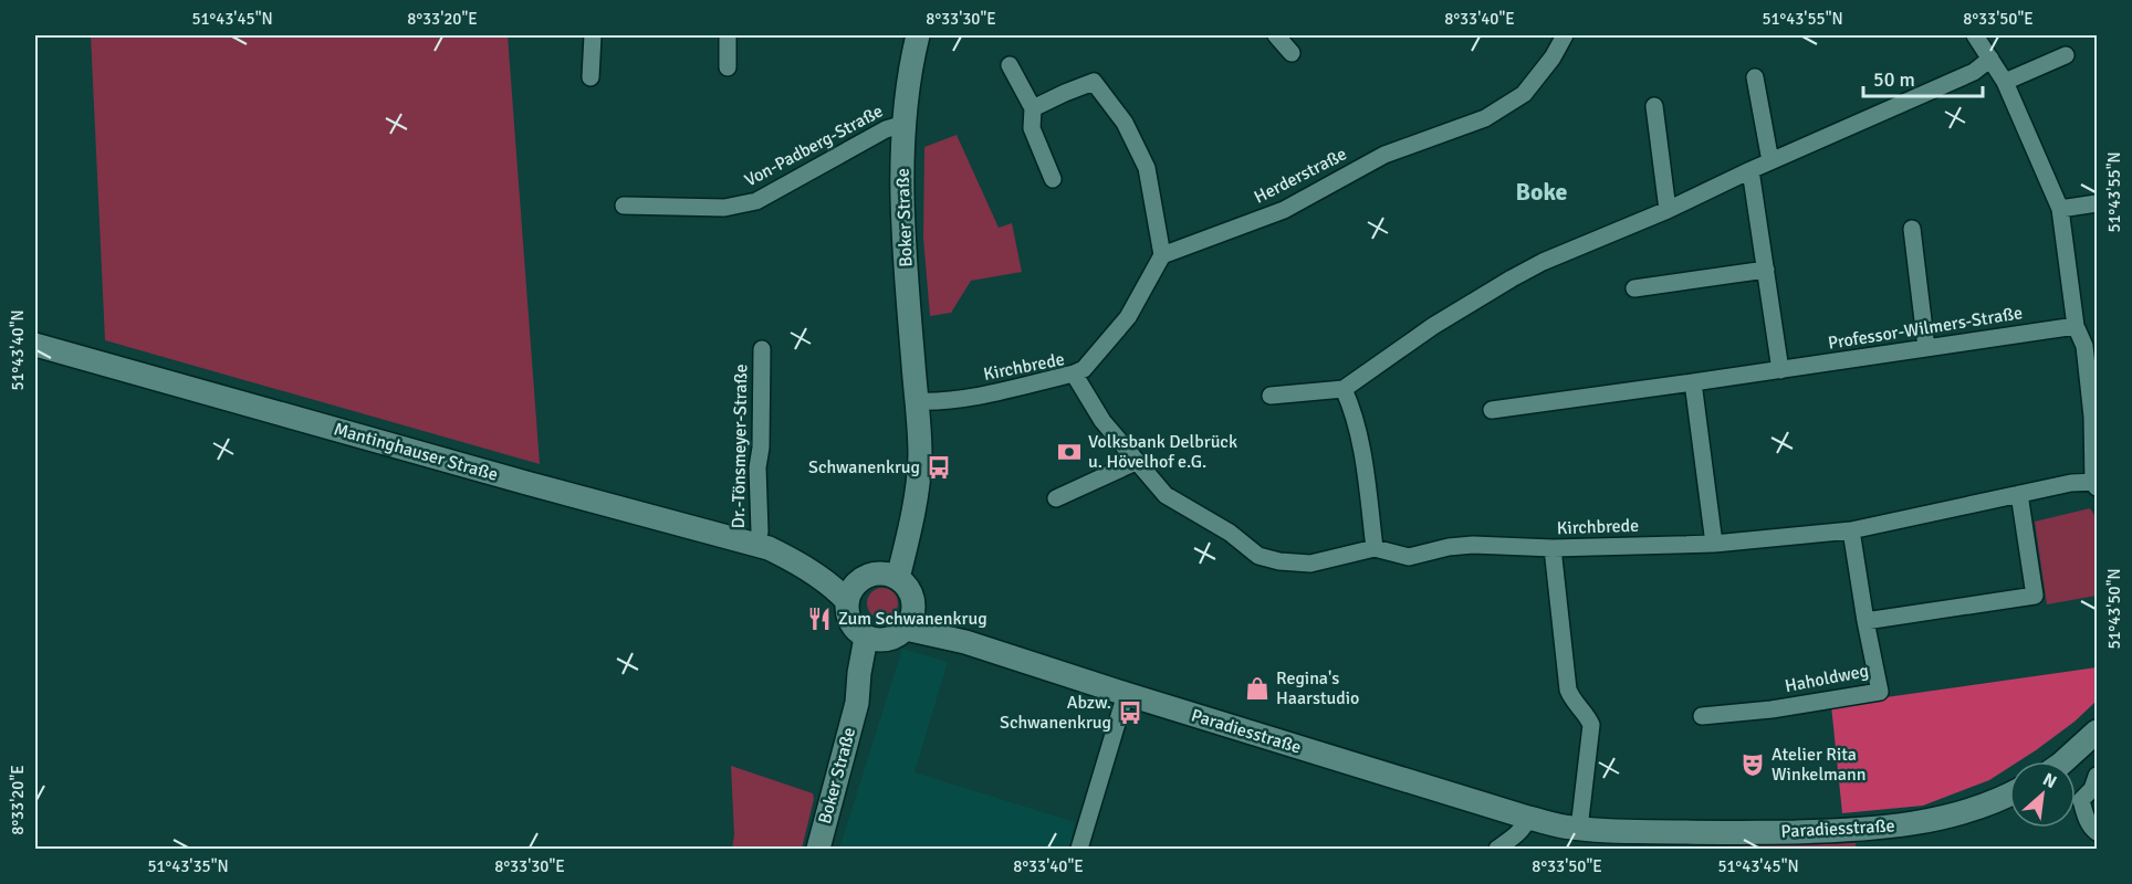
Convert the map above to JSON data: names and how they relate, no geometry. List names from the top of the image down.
{
  "streets": {
    "main road": ["Boker Straße", "Mantinghauser Straße", "Paradiesstraße"],
    "street": [
      "Von-Padberg-Straße",
      "Herderstraße",
      "Professor-Wilmers-Straße",
      "Kirchbrede",
      "Dr.-Tönsmeyer-Straße",
      "Haholdweg"
    ]
  },
  "crossings": [
    ["Von-Padberg-Straße", "Boker Straße"],
    ["Boker Straße", "Kirchbrede"],
    ["Boker Straße", "Mantinghauser Straße"],
    ["Boker Straße", "Paradiesstraße"],
    ["Kirchbrede", "Haholdweg"],
    ["Dr.-Tönsmeyer-Straße", "Mantinghauser Straße"],
    ["Mantinghauser Straße", "Paradiesstraße"]
  ],
  "districts": ["Boke"],
  "places": {
    "bank": ["Volksbank Delbrück u. Hövelhof e.G."],
    "bus stop": ["Schwanenkrug", "Abzw. Schwanenkrug"],
    "restaurant": ["Zum Schwanenkrug"],
    "shop": ["Regina's Haarstudio"],
    "theatre": ["Atelier Rita Winkelmann"]
  },
  "scale_bar": "50 m",
  "north": "top right",
  "coordinates": [
    "51°43'45\"N",
    "8°33'20\"E",
    "8°33'30\"E",
    "8°33'40\"E",
    "51°43'55\"N",
    "8°33'50\"E",
    "51°43'40\"N",
    "51°43'50\"N",
    "51°43'35\"N"
  ]
}
